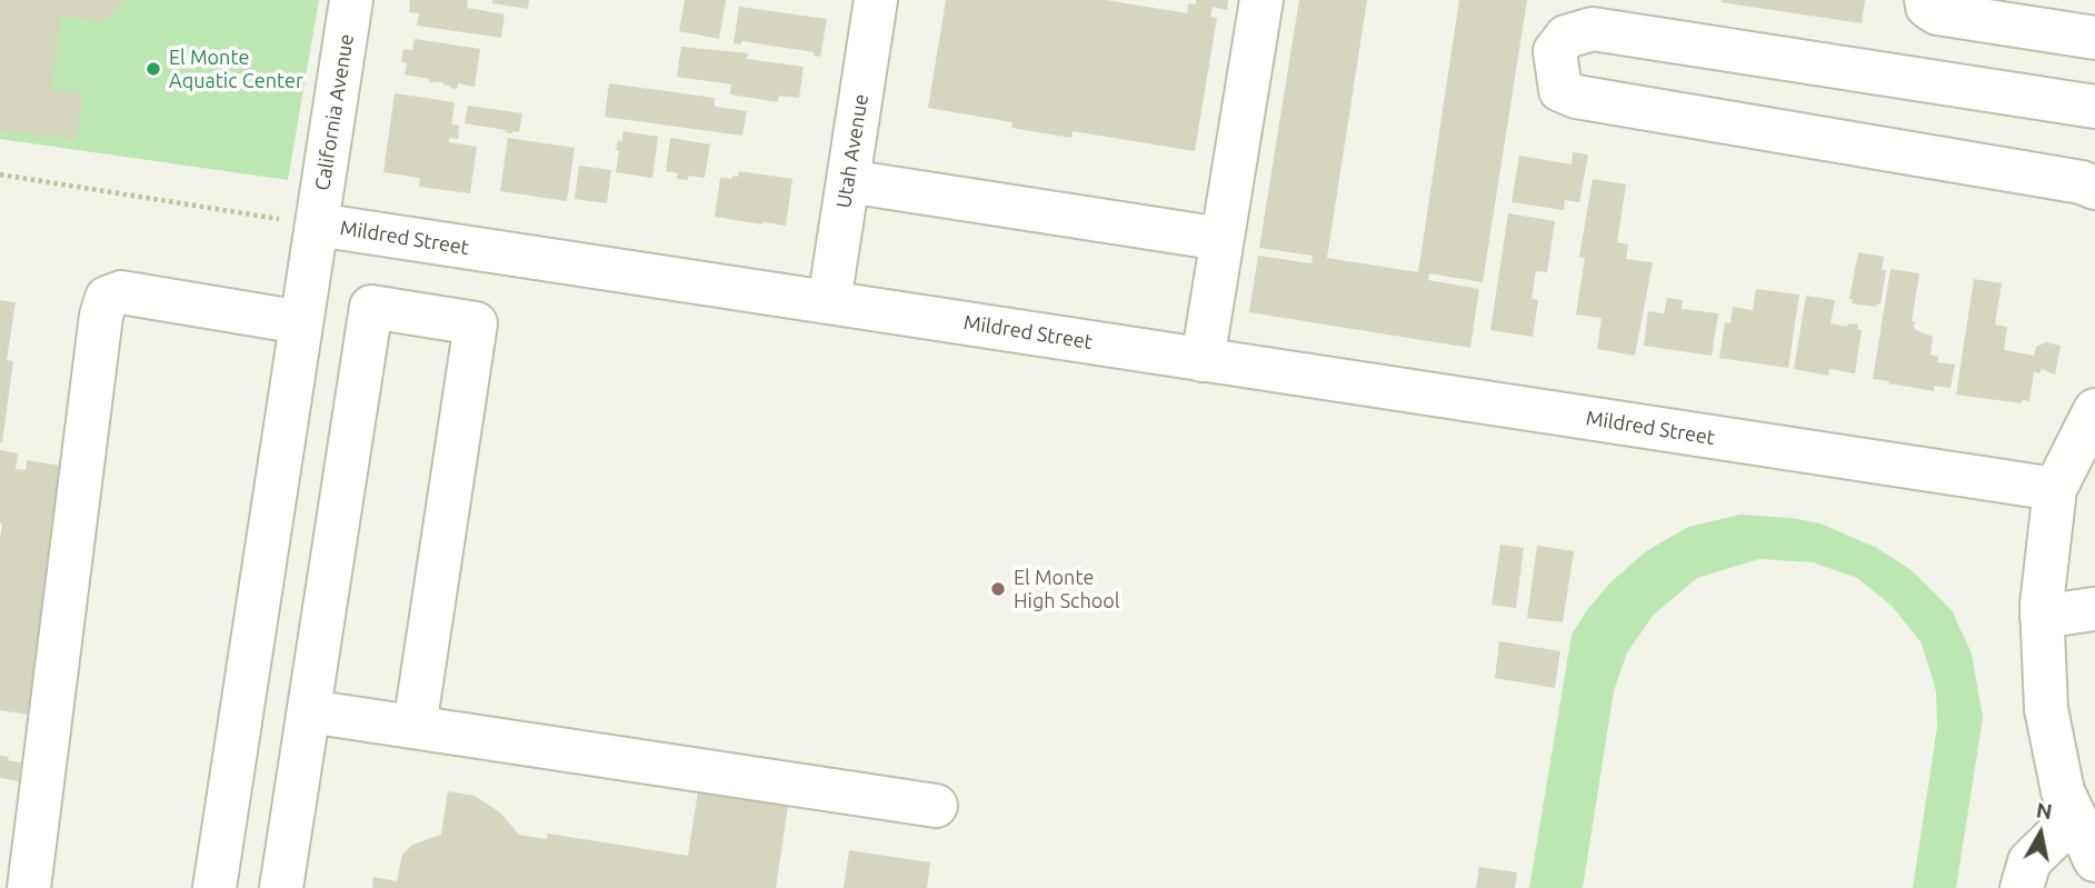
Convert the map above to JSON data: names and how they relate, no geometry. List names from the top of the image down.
{
  "streets": {
    "street": ["California Avenue", "Utah Avenue", "Mildred Street"]
  },
  "crossings": [
    ["California Avenue", "Mildred Street"],
    ["Utah Avenue", "Mildred Street"]
  ],
  "places": ["El Monte Aquatic Center", "El Monte High School"],
  "north": "top"
}
